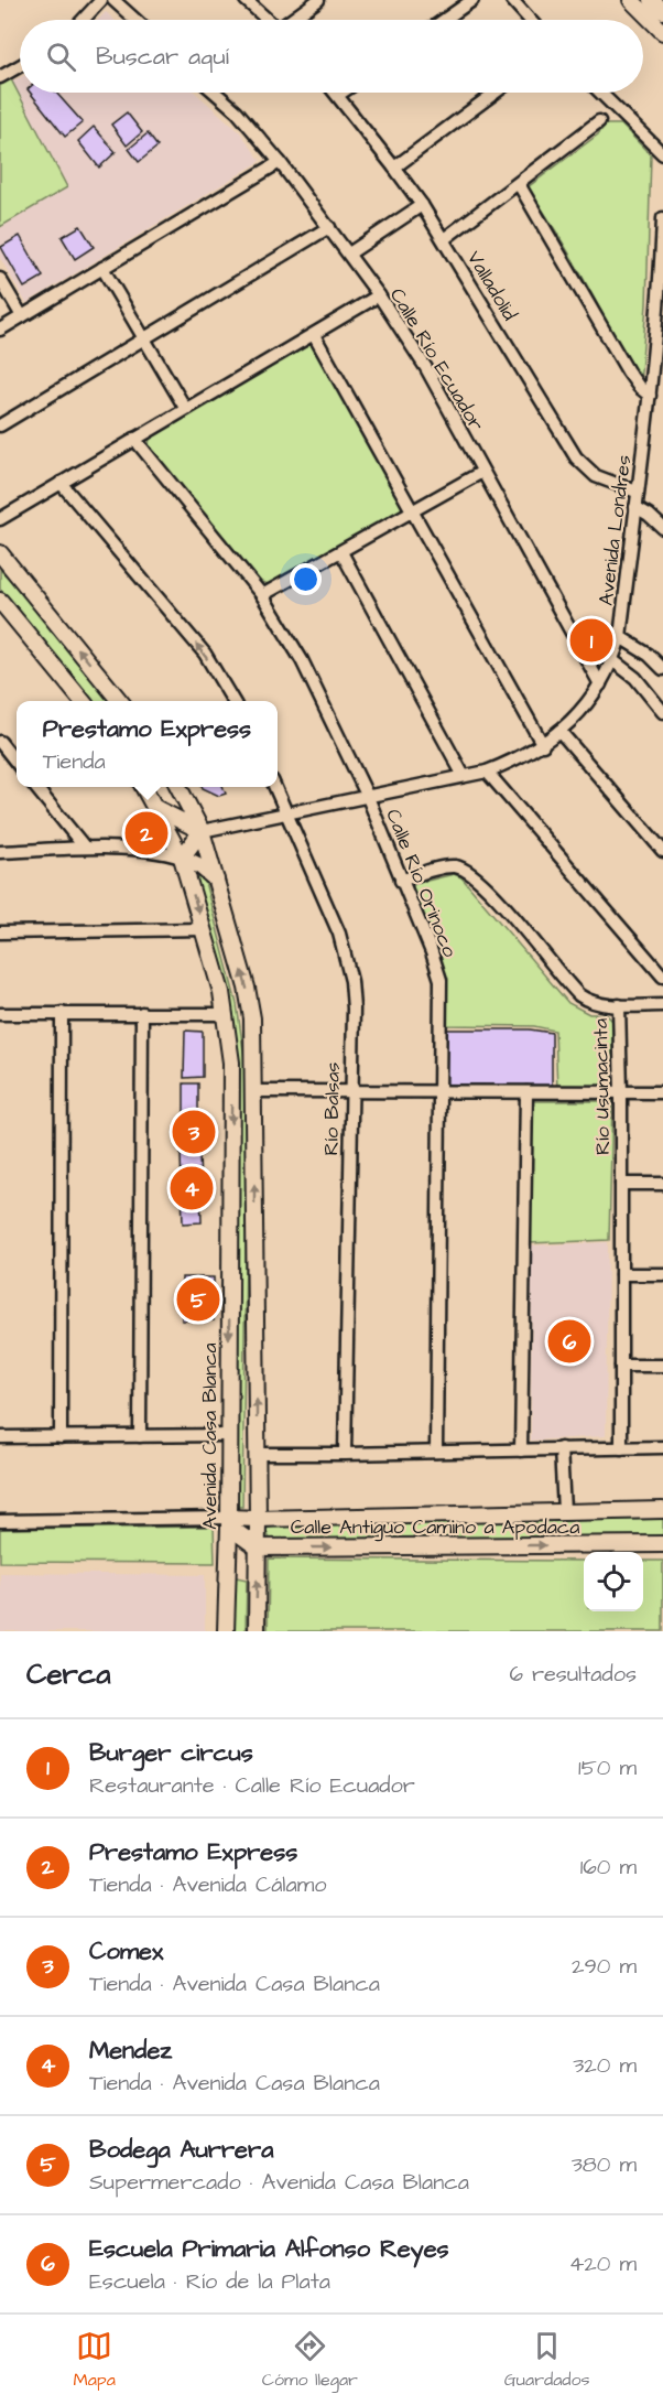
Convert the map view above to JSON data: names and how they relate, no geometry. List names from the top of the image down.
{
  "streets": {
    "street": [
      "Valladolid",
      "Calle Río Ecuador",
      "Avenida Londres",
      "Calle Río Orinoco",
      "Río Usumacinta",
      "Río Balsas",
      "Avenida Casa Blanca",
      "Calle Antiguo Camino a Apodaca"
    ]
  },
  "crossings": [
    ["Valladolid", "Avenida Londres"],
    ["Calle Río Ecuador", "Avenida Londres"],
    ["Avenida Londres", "Calle Río Orinoco"],
    ["Avenida Londres", "Río Balsas"],
    ["Calle Río Orinoco", "Río Usumacinta"],
    ["Avenida Casa Blanca", "Calle Antiguo Camino a Apodaca"]
  ],
  "page": {
    "search": "Buscar aquí",
    "pins": [
      "1",
      "2",
      "3",
      "4",
      "5",
      "6"
    ],
    "popup": ["Prestamo Express", "Tienda"],
    "heading": ["Cerca", "6 resultados"],
    "list": [
      {
        "mark": "1",
        "name": "Burger circus",
        "note": "Restaurante · Calle Río Ecuador",
        "value": "150 m"
      },
      {
        "mark": "2",
        "name": "Prestamo Express",
        "note": "Tienda · Avenida Cálamo",
        "value": "160 m"
      },
      {
        "mark": "3",
        "name": "Comex",
        "note": "Tienda · Avenida Casa Blanca",
        "value": "290 m"
      },
      {
        "mark": "4",
        "name": "Mendez",
        "note": "Tienda · Avenida Casa Blanca",
        "value": "320 m"
      },
      {
        "mark": "5",
        "name": "Bodega Aurrera",
        "note": "Supermercado · Avenida Casa Blanca",
        "value": "380 m"
      },
      {
        "mark": "6",
        "name": "Escuela Primaria Alfonso Reyes",
        "note": "Escuela · Río de la Plata",
        "value": "420 m"
      }
    ],
    "nav": ["Mapa", "Cómo llegar", "Guardados"]
  }
}
